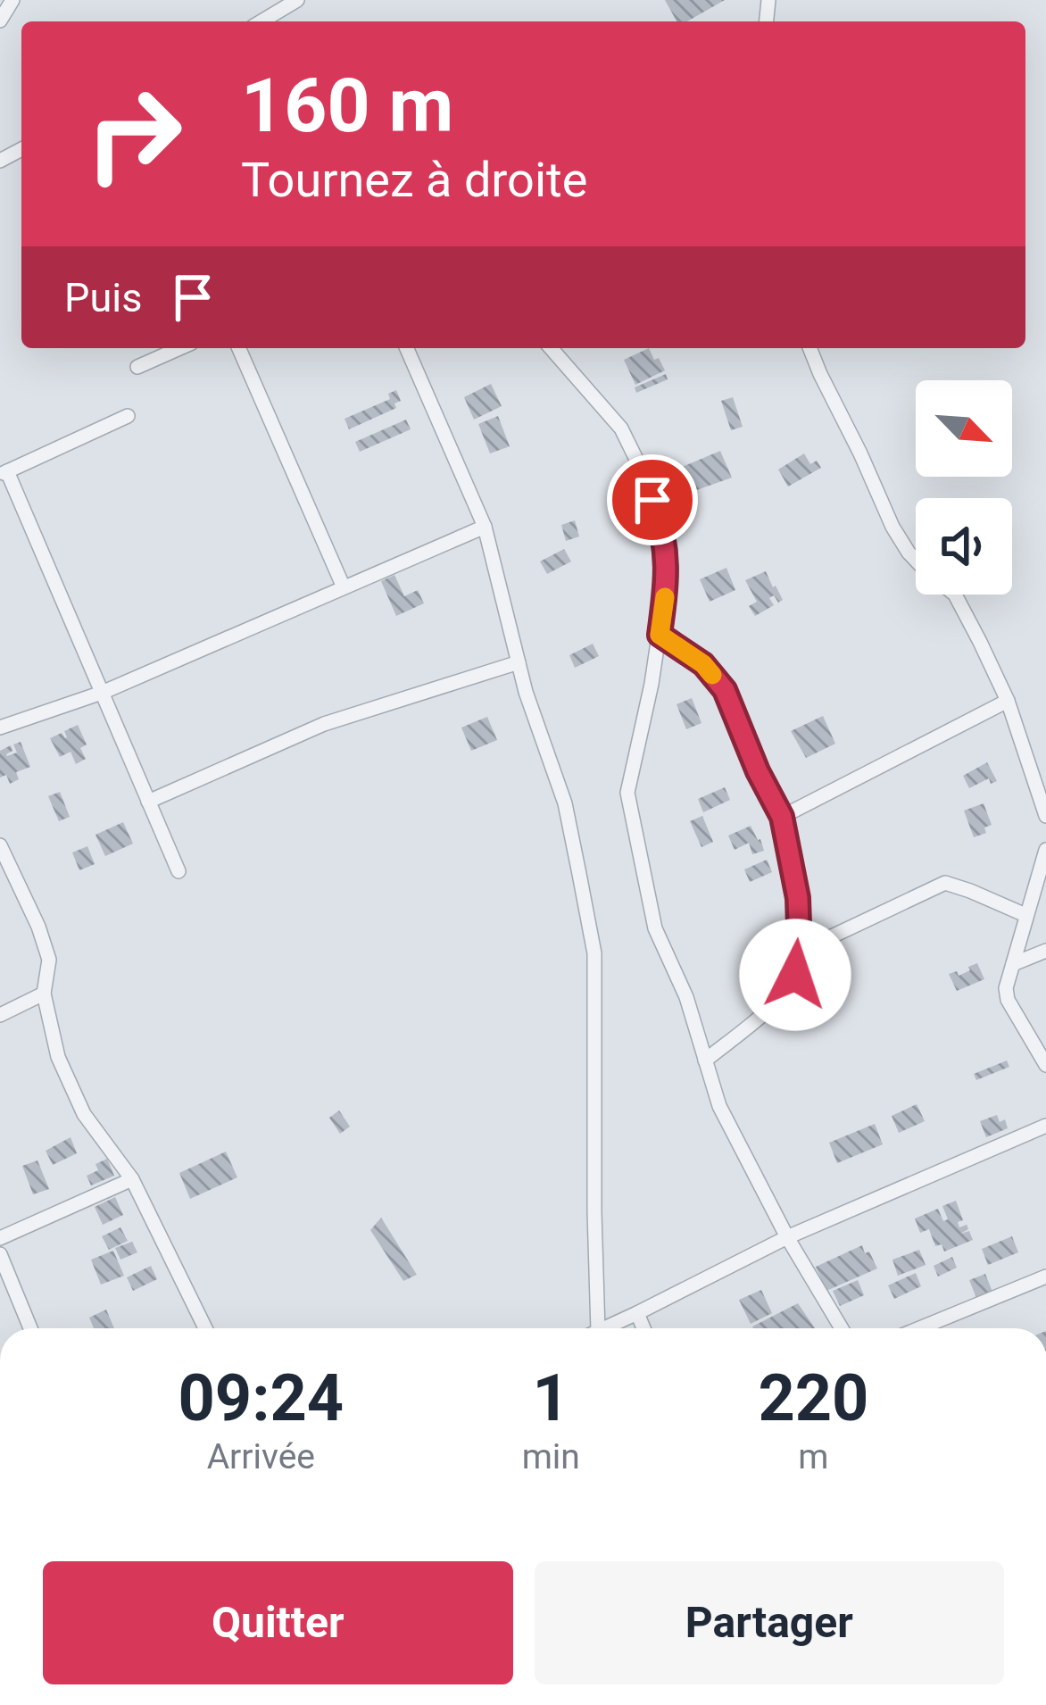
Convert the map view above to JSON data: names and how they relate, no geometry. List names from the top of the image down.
{
  "north": "bottom right",
  "page": {
    "turn": ["160 m", "Tournez à droite"],
    "then": "Puis",
    "eta": [
      "09:24",
      "Arrivée",
      "1",
      "min",
      "220",
      "m"
    ],
    "buttons": ["Quitter", "Partager"]
  }
}
